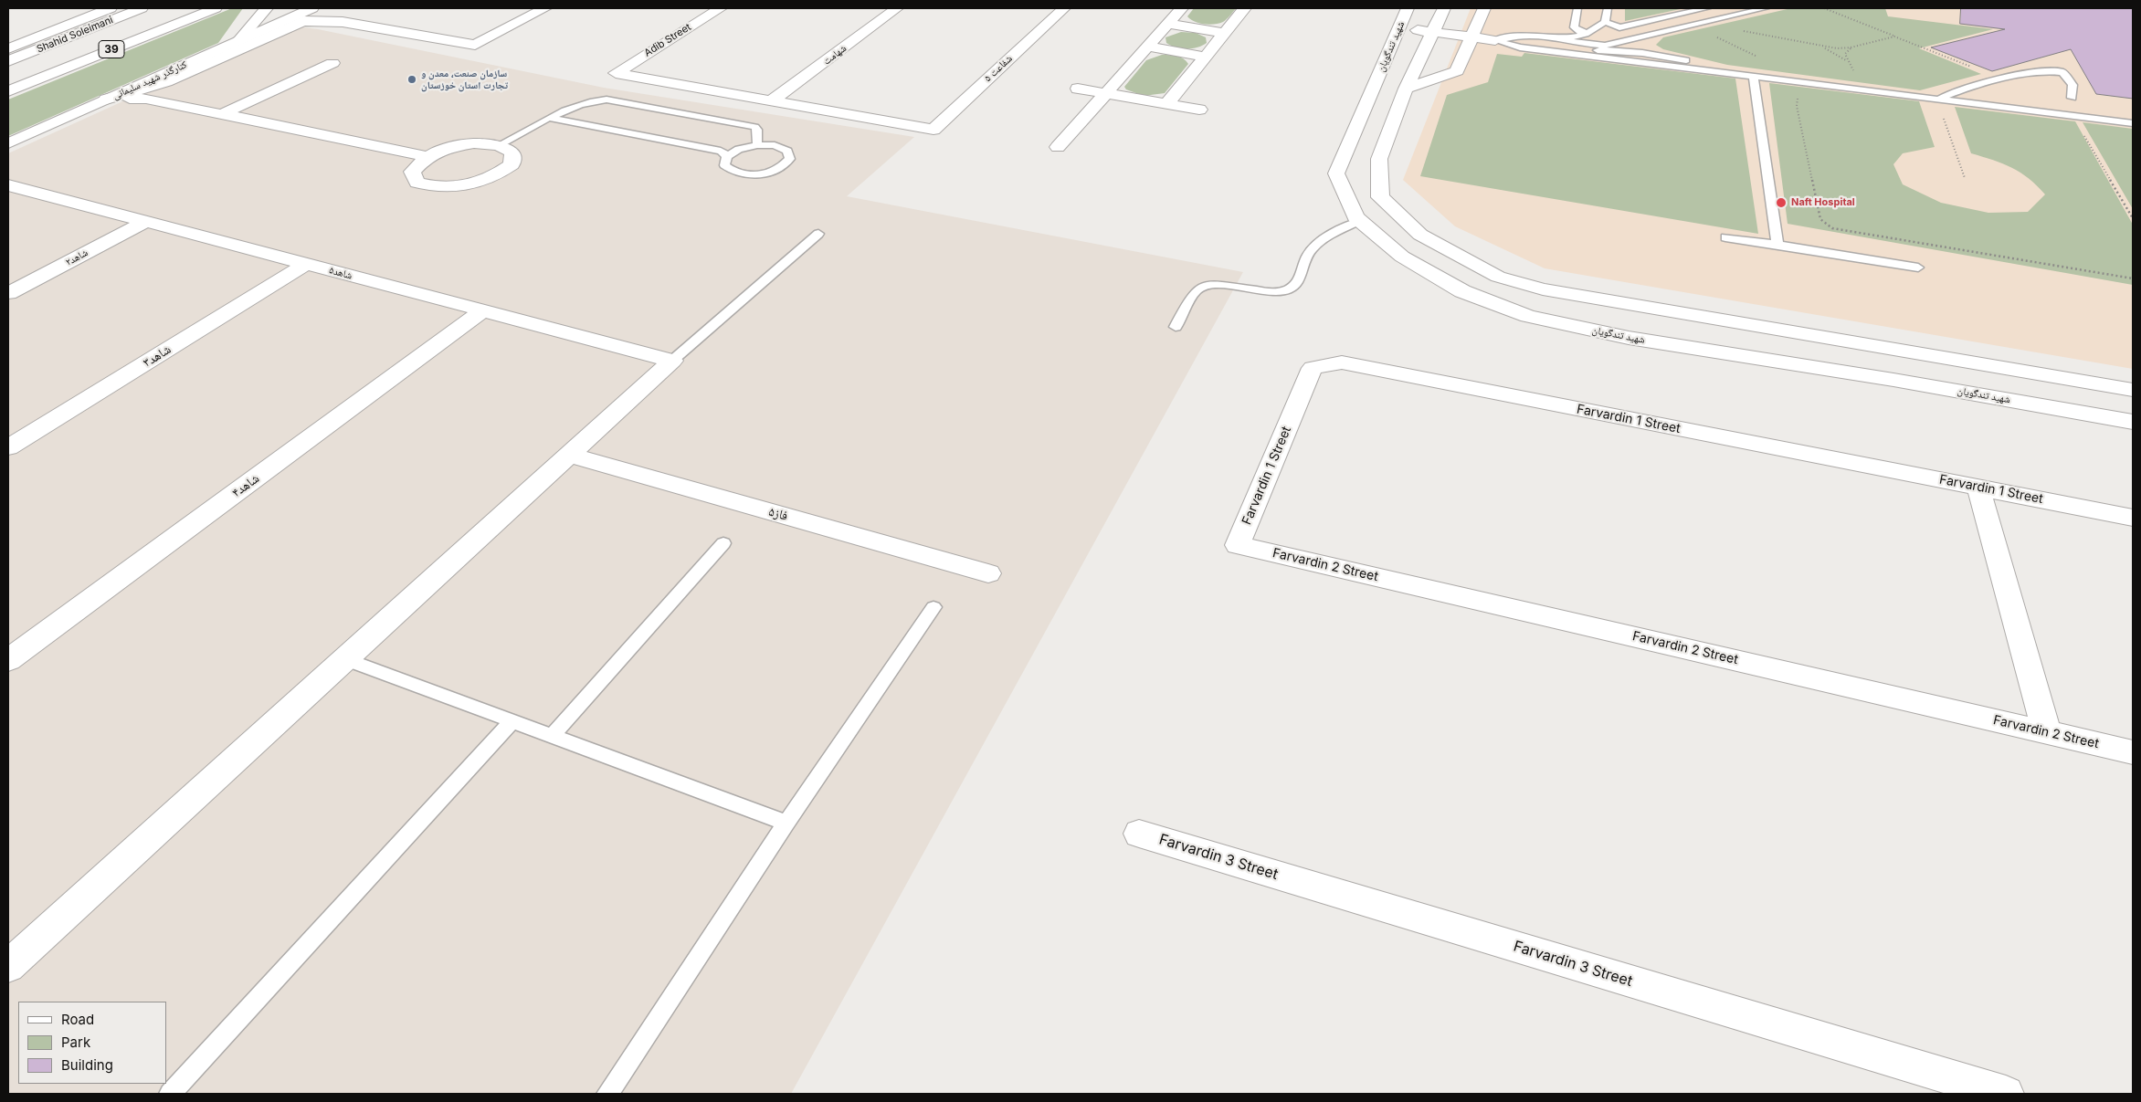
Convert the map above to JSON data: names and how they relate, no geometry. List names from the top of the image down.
{
  "streets": {
    "main road": [
      "Shahid Soleimani",
      "Adib Street",
      "شهید تندگویان",
      "39",
      "شهامت",
      "شفاعت ۵",
      "کنارگذر شهید سلیمانی",
      "شاهد۲",
      "شاهد۵",
      "شاهد۳",
      "Farvardin 1 Street",
      "شاهد۴",
      "فاز۵",
      "Farvardin 2 Street",
      "Farvardin 3 Street"
    ]
  },
  "crossings": [
    ["Adib Street", "شهامت"],
    ["شهامت", "شفاعت ۵"],
    ["شاهد۲", "شاهد۵"],
    ["شاهد۵", "شاهد۳"],
    ["شاهد۵", "شاهد۴"],
    ["Farvardin 1 Street", "Farvardin 2 Street"]
  ],
  "places": ["سازمان صنعت، معدن و تجارت استان خوزستان", "Naft Hospital"],
  "legend": ["Road", "Park", "Building"]
}
